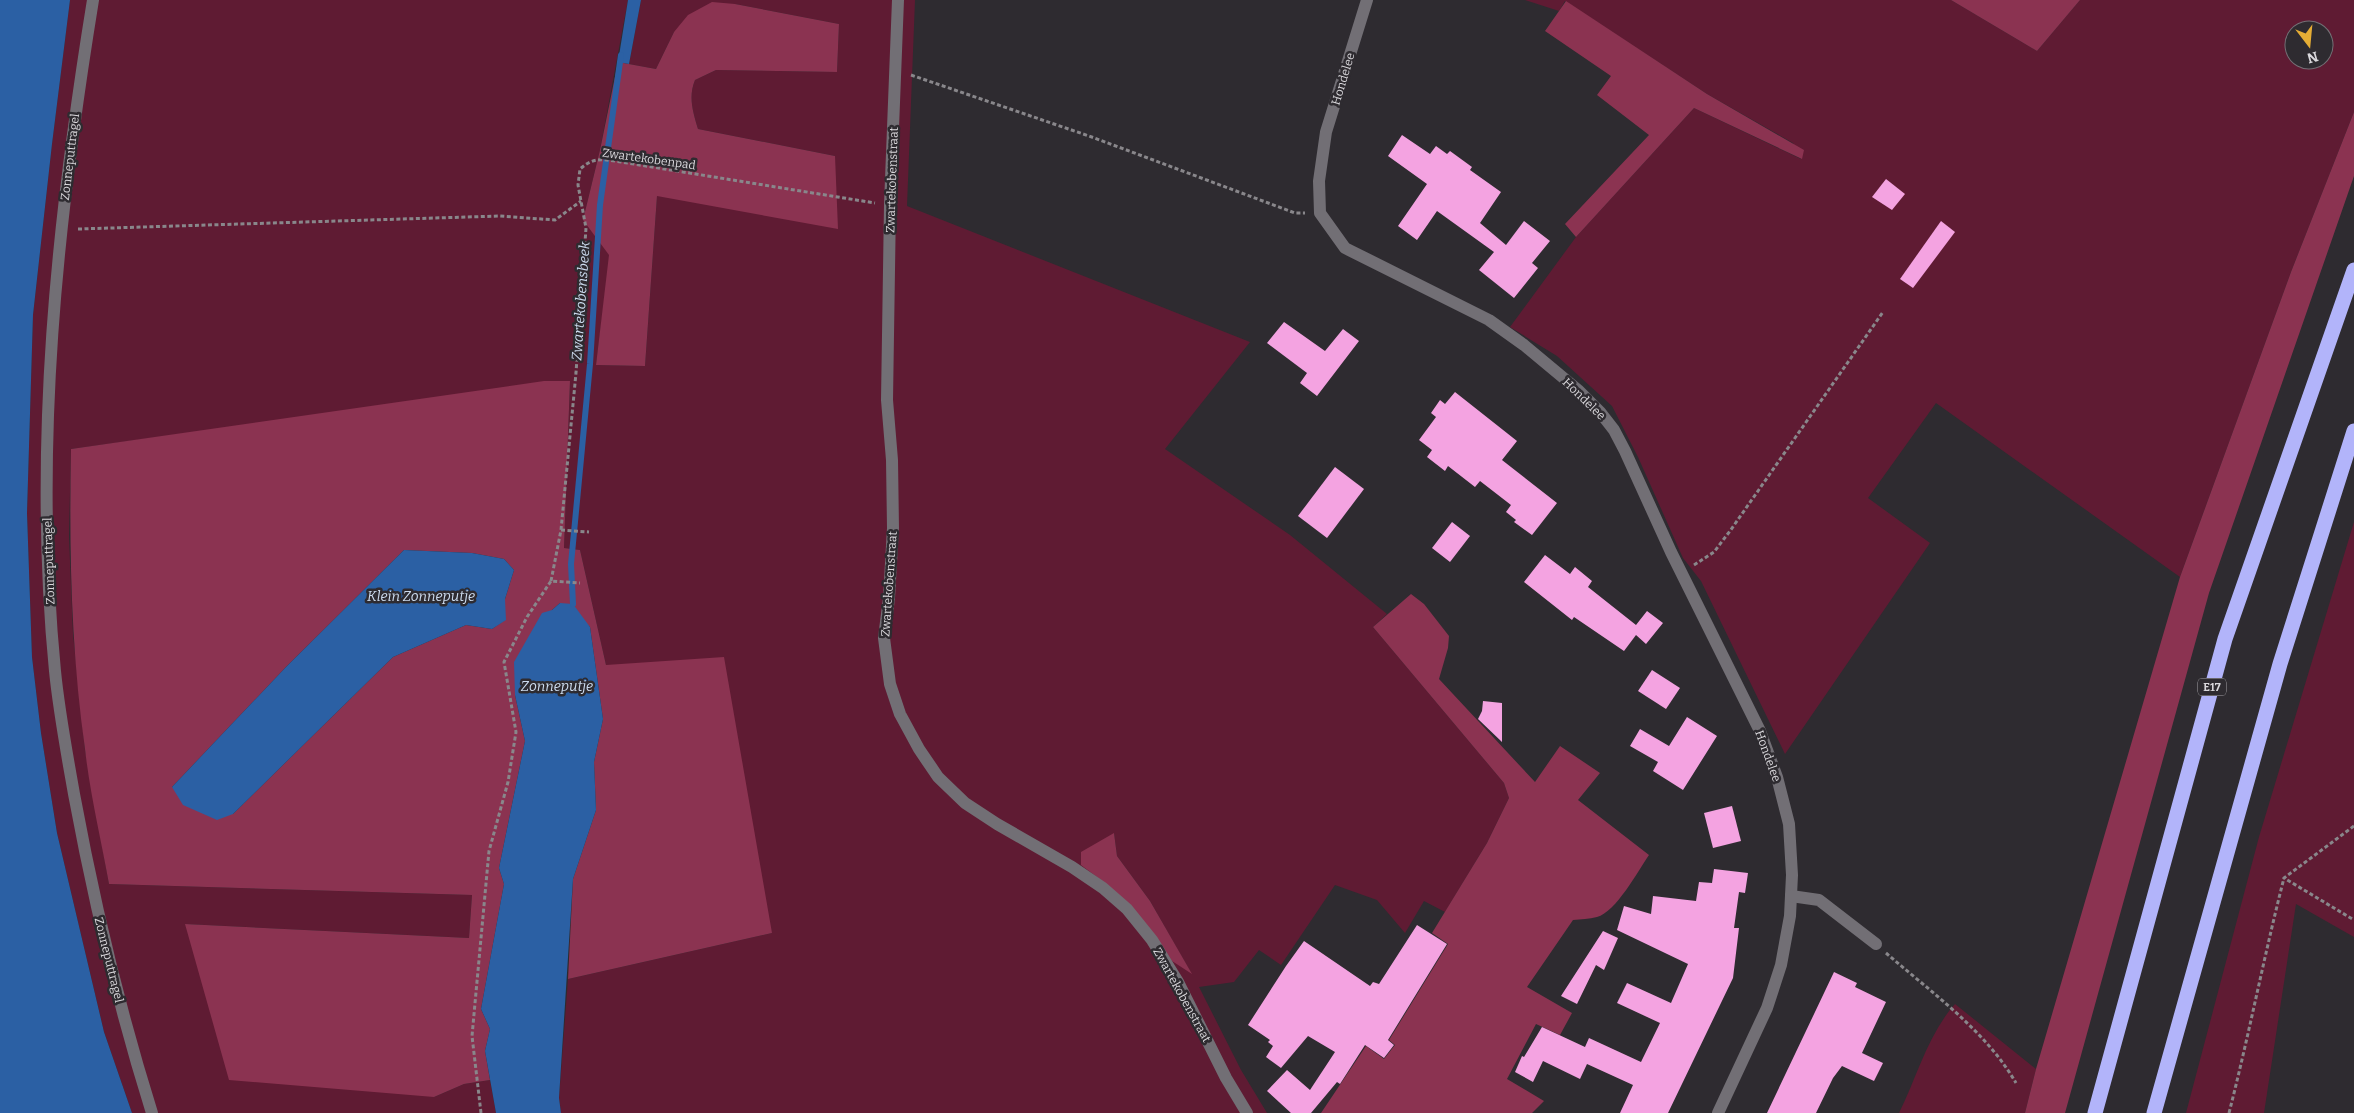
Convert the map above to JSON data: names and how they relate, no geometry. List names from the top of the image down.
{
  "streets": {
    "highway": ["E17"],
    "street": ["Hondelee", "Zonneputtragel", "Zwartekobenstraat"],
    "path": ["Zwartekobenpad"]
  },
  "crossings": [
    ["Zwartekobenpad", "Zwartekobenstraat"]
  ],
  "water": ["Zwartekobensbeek", "Klein Zonneputje", "Zonneputje"],
  "north": "bottom"
}
